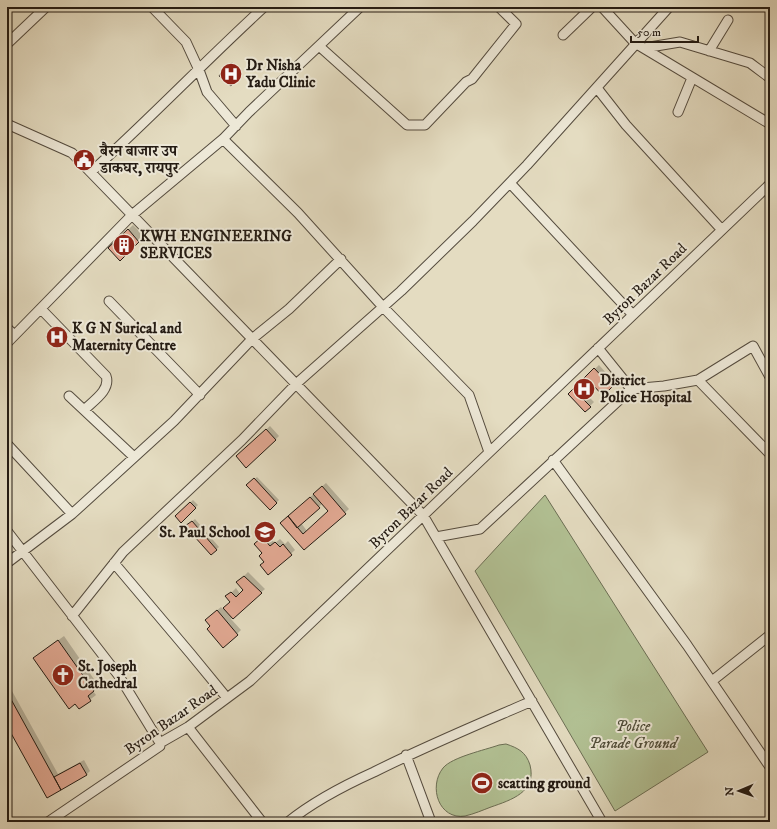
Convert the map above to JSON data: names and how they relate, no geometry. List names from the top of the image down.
{
  "streets": {
    "street": ["Byron Bazar Road"]
  },
  "parks": ["Police Parade Ground"],
  "places": {
    "hospital": ["Dr Nisha Yadu Clinic", "K G N Surical and Maternity Centre", "District Police Hospital"],
    "public building": ["बैरन बाजार उप डाकघर, रायपुर"],
    "building": ["KWH ENGINEERING SERVICES"],
    "school or university": ["St. Paul School"],
    "church": ["St. Joseph Cathedral"],
    "sports": ["scatting ground"]
  },
  "scale_bar": "50 m",
  "north": "left"
}
